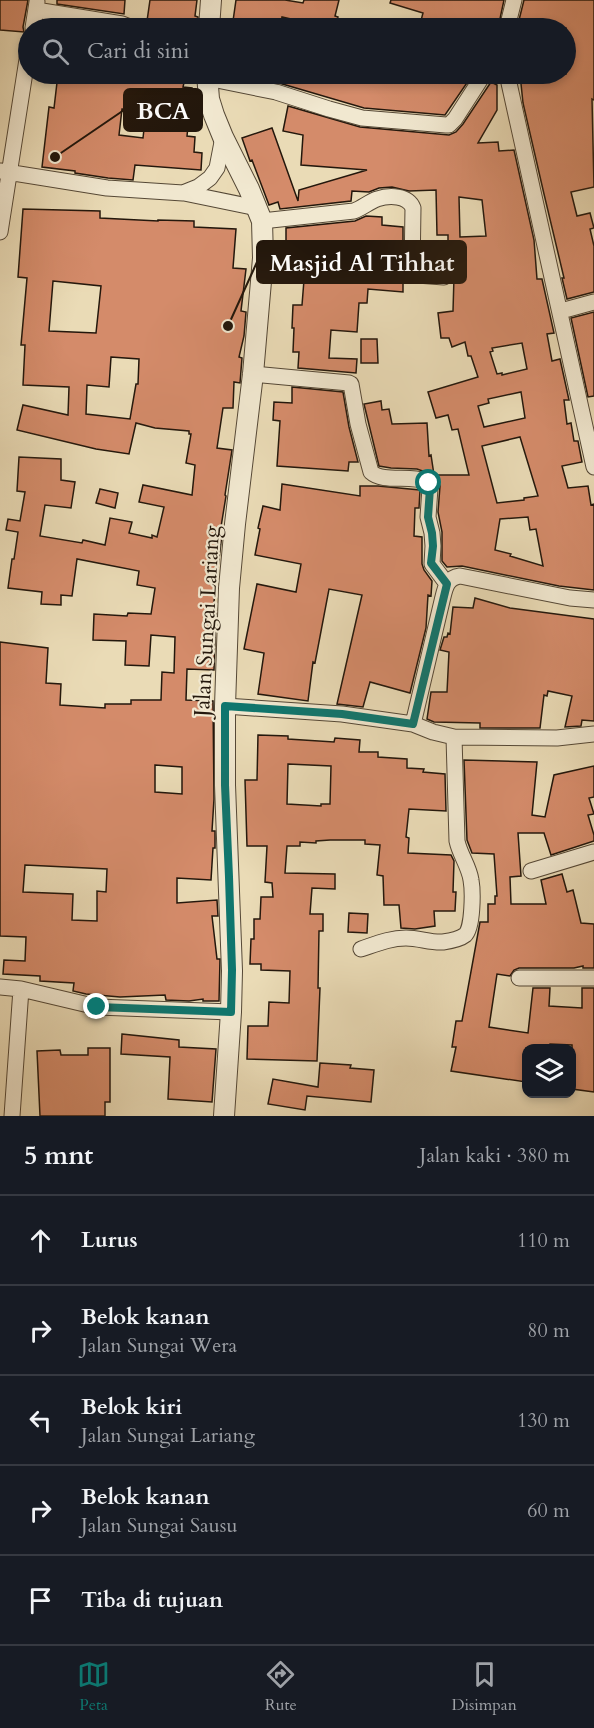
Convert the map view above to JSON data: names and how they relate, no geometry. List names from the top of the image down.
{
  "streets": {
    "street": ["Jalan Sungai Lariang"]
  },
  "places": ["BCA", "Masjid Al Tihhat"],
  "page": {
    "search": "Cari di sini",
    "heading": ["5 mnt", "Jalan kaki · 380 m"],
    "list": [
      ["Lurus", "110 m"],
      ["Belok kanan", "Jalan Sungai Wera", "80 m"],
      ["Belok kiri", "Jalan Sungai Lariang", "130 m"],
      ["Belok kanan", "Jalan Sungai Sausu", "60 m"],
      "Tiba di tujuan"
    ],
    "nav": ["Peta", "Rute", "Disimpan"]
  }
}
